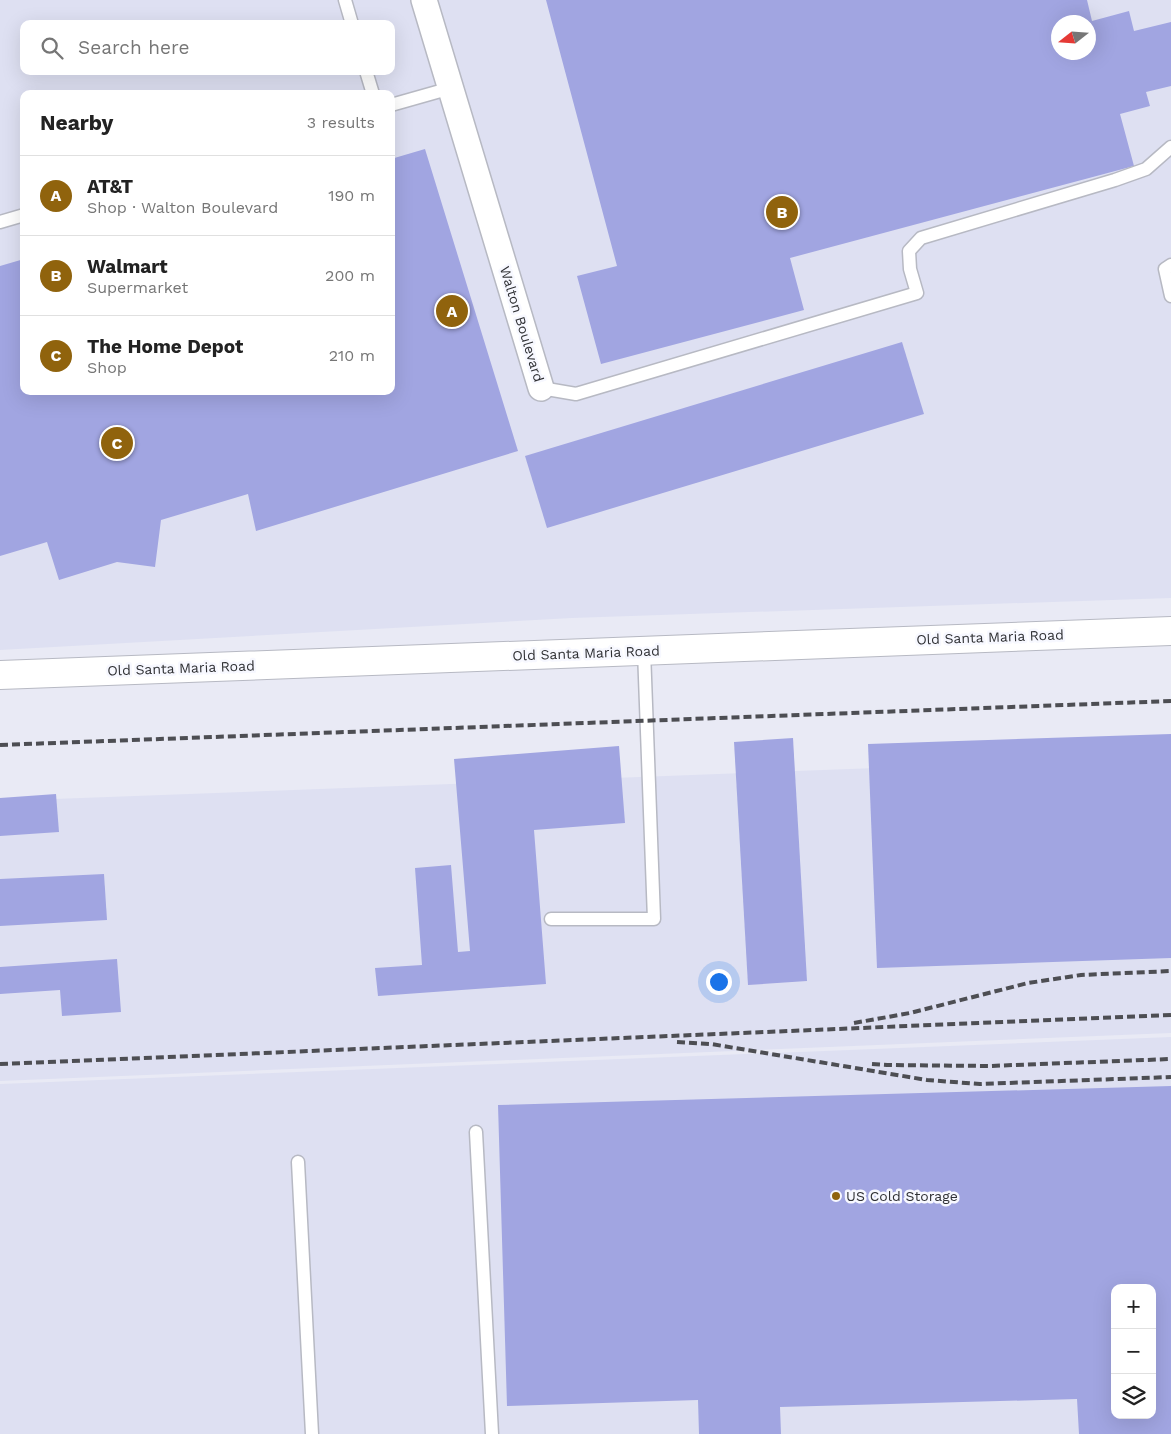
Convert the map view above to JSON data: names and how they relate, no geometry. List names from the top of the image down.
{
  "streets": {
    "main road": ["Old Santa Maria Road"],
    "street": ["Walton Boulevard"]
  },
  "places": ["US Cold Storage"],
  "north": "left",
  "page": {
    "search": "Search here",
    "heading": ["Nearby", "3 results"],
    "list": [
      {
        "mark": "A",
        "name": "AT&T",
        "note": "Shop · Walton Boulevard",
        "value": "190 m"
      },
      {
        "mark": "B",
        "name": "Walmart",
        "note": "Supermarket",
        "value": "200 m"
      },
      {
        "mark": "C",
        "name": "The Home Depot",
        "note": "Shop",
        "value": "210 m"
      }
    ],
    "pins": ["B", "A", "C"],
    "map_buttons": ["+", "−"]
  }
}
